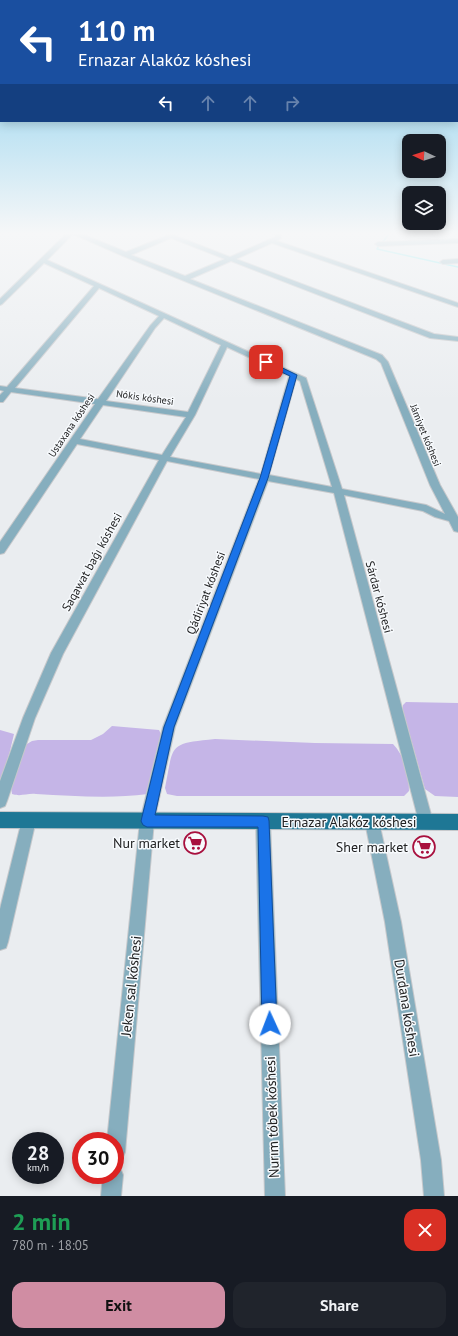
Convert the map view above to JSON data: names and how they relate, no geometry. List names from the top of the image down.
{
  "streets": {
    "main road": ["Ernazar Alakóz kóshesi"],
    "street": [
      "Nókis kóshesi",
      "Ustaxana kóshesi",
      "Jámiyet kóshesi",
      "Saqawat baǵı kóshesi",
      "Qádiriyat kóshesi",
      "Sárdar kóshesi",
      "Jeken sal kóshesi",
      "Durdana kóshesi",
      "Nurım tóbek kóshesi"
    ]
  },
  "crossings": [
    ["Nókis kóshesi", "Ustaxana kóshesi"],
    ["Nókis kóshesi", "Saqawat baǵı kóshesi"],
    ["Qádiriyat kóshesi", "Sárdar kóshesi"],
    ["Qádiriyat kóshesi", "Ernazar Alakóz kóshesi"],
    ["Qádiriyat kóshesi", "Jeken sal kóshesi"],
    ["Sárdar kóshesi", "Ernazar Alakóz kóshesi"],
    ["Ernazar Alakóz kóshesi", "Jeken sal kóshesi"],
    ["Ernazar Alakóz kóshesi", "Durdana kóshesi"],
    ["Ernazar Alakóz kóshesi", "Nurım tóbek kóshesi"]
  ],
  "places": {
    "supermarket": ["Nur market", "Sher market"]
  },
  "north": "left",
  "page": {
    "turn": ["110 m", "Ernazar Alakóz kóshesi"],
    "speed": "28 km/h",
    "limit": "30",
    "heading": ["2 min", "780 m · 18:05"],
    "buttons": ["Exit", "Share"]
  }
}
